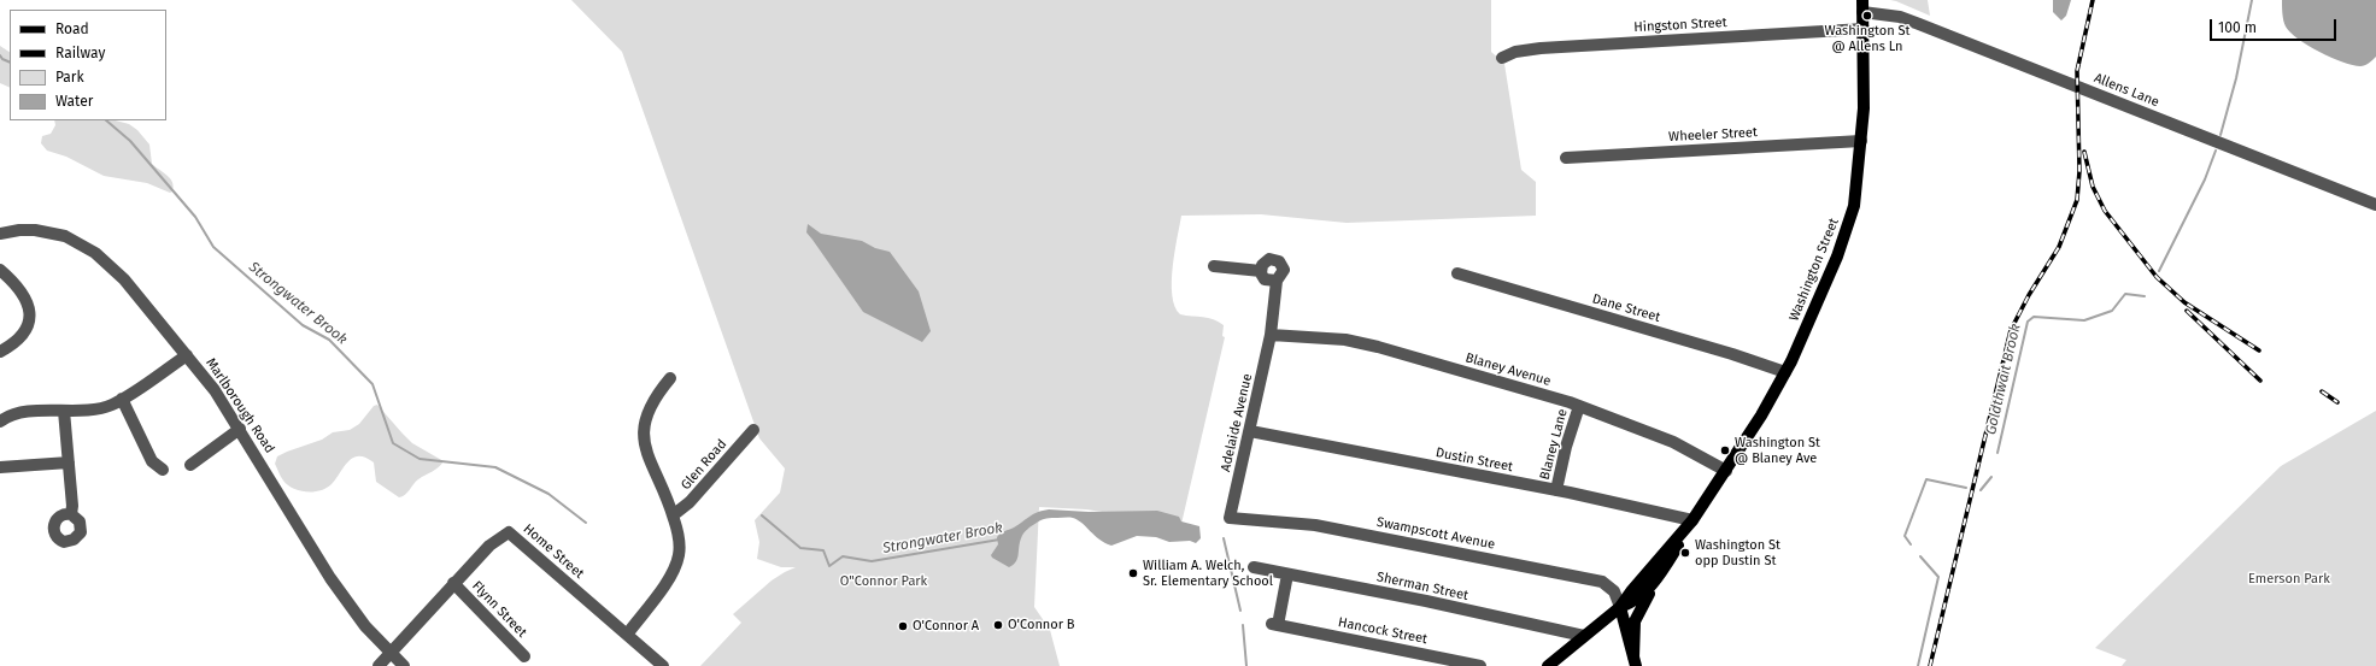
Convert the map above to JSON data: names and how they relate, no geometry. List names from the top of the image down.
{
  "streets": {
    "main road": ["Washington Street"],
    "street": [
      "Hingston Street",
      "Allens Lane",
      "Wheeler Street",
      "Dane Street",
      "Blaney Avenue",
      "Marlborough Road",
      "Adelaide Avenue",
      "Blaney Lane",
      "Dustin Street",
      "Glen Road",
      "Swampscott Avenue",
      "Home Street",
      "Sherman Street",
      "Flynn Street",
      "Hancock Street"
    ]
  },
  "crossings": [
    ["Hingston Street", "Washington Street"],
    ["Allens Lane", "Washington Street"],
    ["Wheeler Street", "Washington Street"],
    ["Washington Street", "Dane Street"],
    ["Washington Street", "Blaney Avenue"],
    ["Washington Street", "Dustin Street"],
    ["Washington Street", "Swampscott Avenue"],
    ["Washington Street", "Sherman Street"],
    ["Blaney Avenue", "Adelaide Avenue"],
    ["Blaney Avenue", "Blaney Lane"],
    ["Marlborough Road", "Home Street"],
    ["Adelaide Avenue", "Dustin Street"],
    ["Adelaide Avenue", "Swampscott Avenue"],
    ["Blaney Lane", "Dustin Street"],
    ["Home Street", "Flynn Street"],
    ["Sherman Street", "Hancock Street"]
  ],
  "water": ["Strongwater Brook", "Goldthwait Brook"],
  "parks": ["Emerson Park", "O\"Connor Park"],
  "places": [
    "Washington St @ Allens Ln",
    "Washington St @ Blaney Ave",
    "Washington St opp Dustin St",
    "William A. Welch, Sr. Elementary School",
    "O'Connor B",
    "O'Connor A"
  ],
  "legend": [
    "Road",
    "Railway",
    "Park",
    "Water"
  ],
  "scale_bar": "100 m"
}
